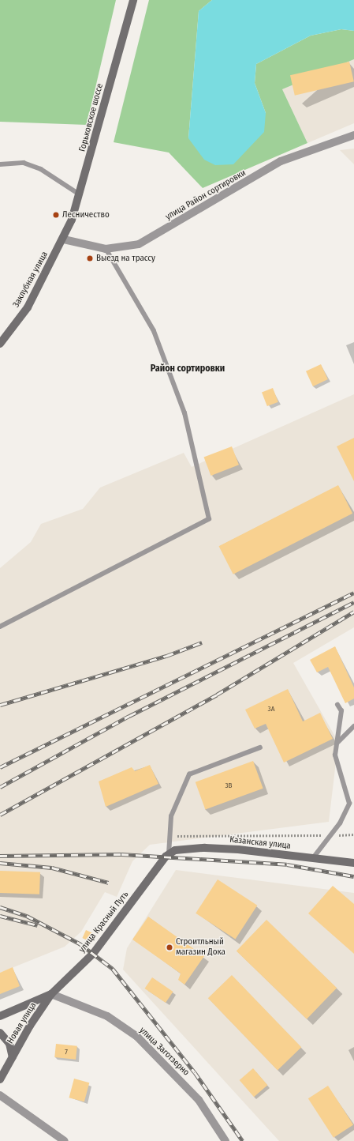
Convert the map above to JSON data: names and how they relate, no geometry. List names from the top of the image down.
{
  "streets": {
    "main road": [
      "Горьковское шоссе",
      "Заклубная улица",
      "Казанская улица",
      "улица Красный Путь",
      "Новая улица"
    ],
    "street": ["улица Район сортировки", "улица Заготзерно"]
  },
  "crossings": [
    ["Горьковское шоссе", "улица Район сортировки"],
    ["Горьковское шоссе", "Заклубная улица"],
    ["улица Район сортировки", "Заклубная улица"],
    ["Казанская улица", "улица Красный Путь"],
    ["улица Красный Путь", "Новая улица"],
    ["улица Красный Путь", "улица Заготзерно"],
    ["Новая улица", "улица Заготзерно"]
  ],
  "districts": ["Район сортировки"],
  "places": ["Лесничество", "Выезд на трассу", "Строитльный магазин Дока"],
  "house_numbers": ["3А", "3В", "7"]
}
